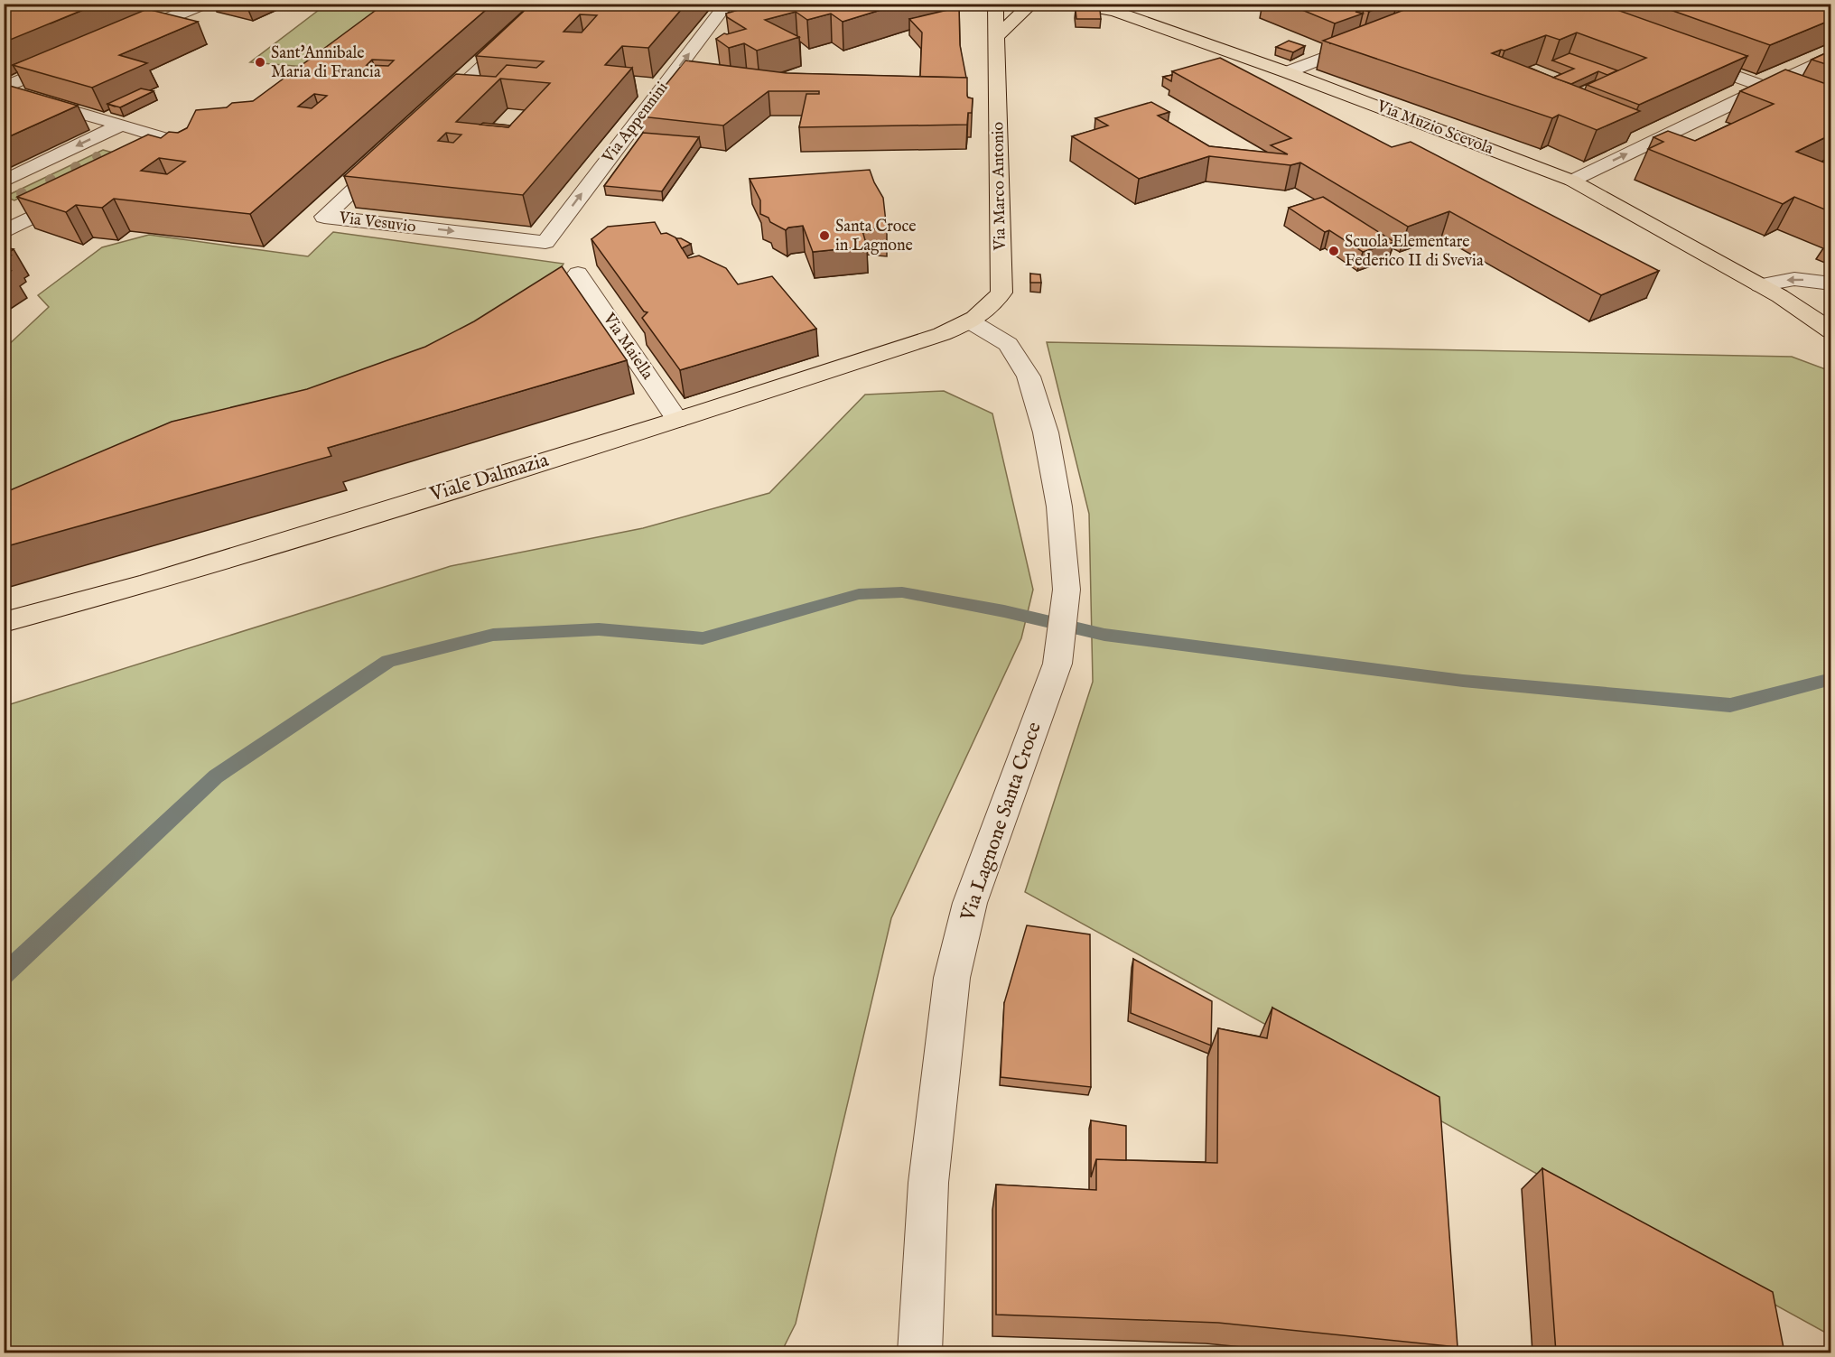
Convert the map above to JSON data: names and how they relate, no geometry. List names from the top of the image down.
{
  "streets": {
    "main road": ["Via Muzio Scevola", "Via Marco Antonio", "Viale Dalmazia"],
    "street": [
      "Via Appennini",
      "Via Vesuvio",
      "Via Maiella",
      "Via Lagnone Santa Croce"
    ]
  },
  "crossings": [
    ["Via Appennini", "Via Vesuvio"],
    ["Via Marco Antonio", "Viale Dalmazia"],
    ["Via Marco Antonio", "Via Lagnone Santa Croce"],
    ["Via Maiella", "Viale Dalmazia"],
    ["Viale Dalmazia", "Via Lagnone Santa Croce"]
  ],
  "places": ["Sant'Annibale Maria di Francia", "Santa Croce in Lagnone", "Scuola Elementare Federico II di Svevia"]
}
